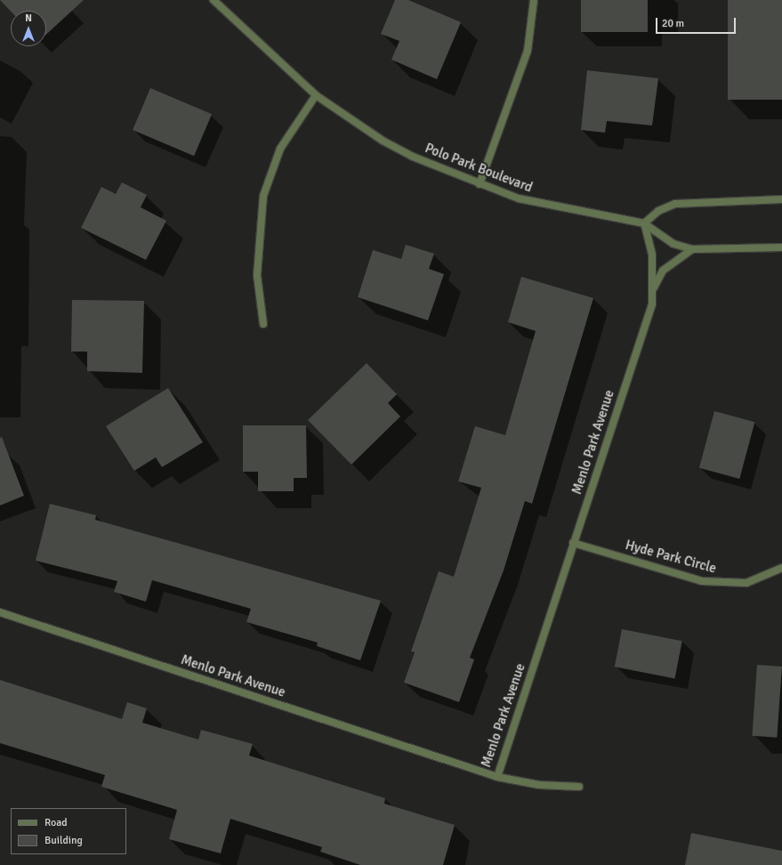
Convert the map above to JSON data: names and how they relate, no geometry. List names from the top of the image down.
{
  "streets": {
    "street": ["Polo Park Boulevard", "Menlo Park Avenue", "Hyde Park Circle"]
  },
  "crossings": [
    ["Polo Park Boulevard", "Menlo Park Avenue"],
    ["Menlo Park Avenue", "Hyde Park Circle"]
  ],
  "legend": ["Road", "Building"],
  "scale_bar": "20 m",
  "north": "top"
}
